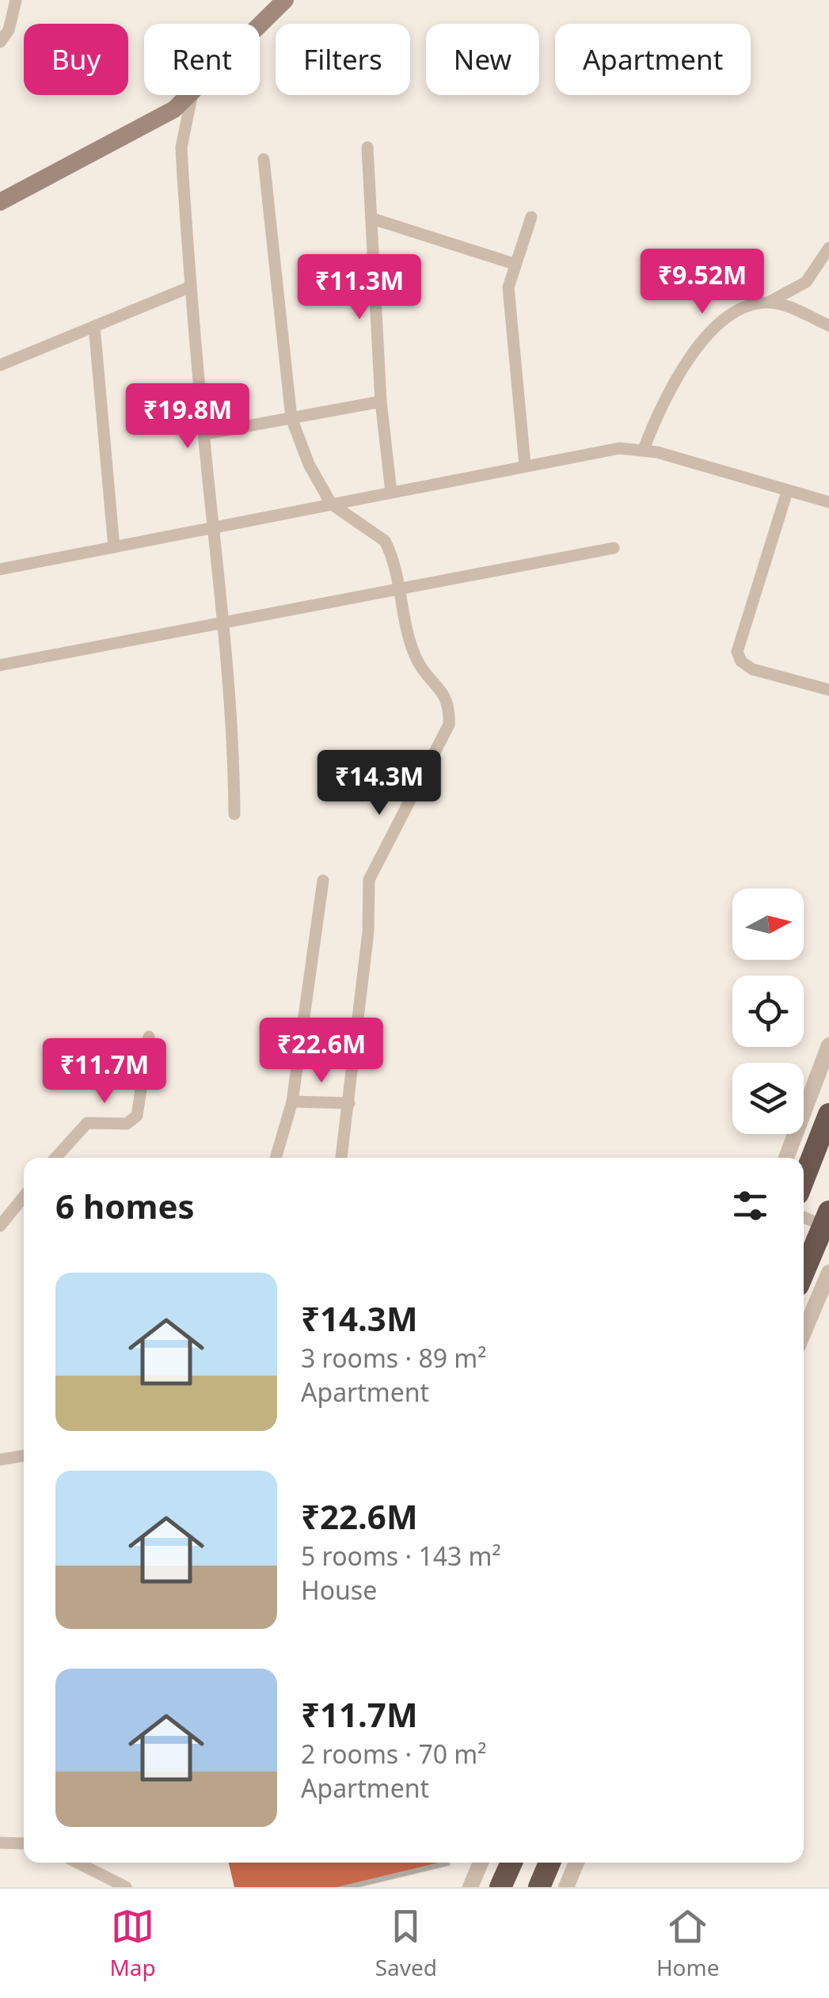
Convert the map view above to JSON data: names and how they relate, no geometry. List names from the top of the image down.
{
  "north": "right",
  "page": {
    "chip": [
      "Buy",
      "Rent",
      "Filters",
      "New",
      "Apartment"
    ],
    "price": [
      "₹9.52M",
      "₹11.3M",
      "₹19.8M",
      "₹14.3M",
      "₹22.6M",
      "₹11.7M"
    ],
    "heading": "6 homes",
    "list": [
      {
        "name": "₹14.3M",
        "note": "3 rooms · 89 m² · Apartment"
      },
      {
        "name": "₹22.6M",
        "note": "5 rooms · 143 m² · House"
      },
      {
        "name": "₹11.7M",
        "note": "2 rooms · 70 m² · Apartment"
      }
    ],
    "tabs": ["Map", "Saved", "Home"]
  }
}
